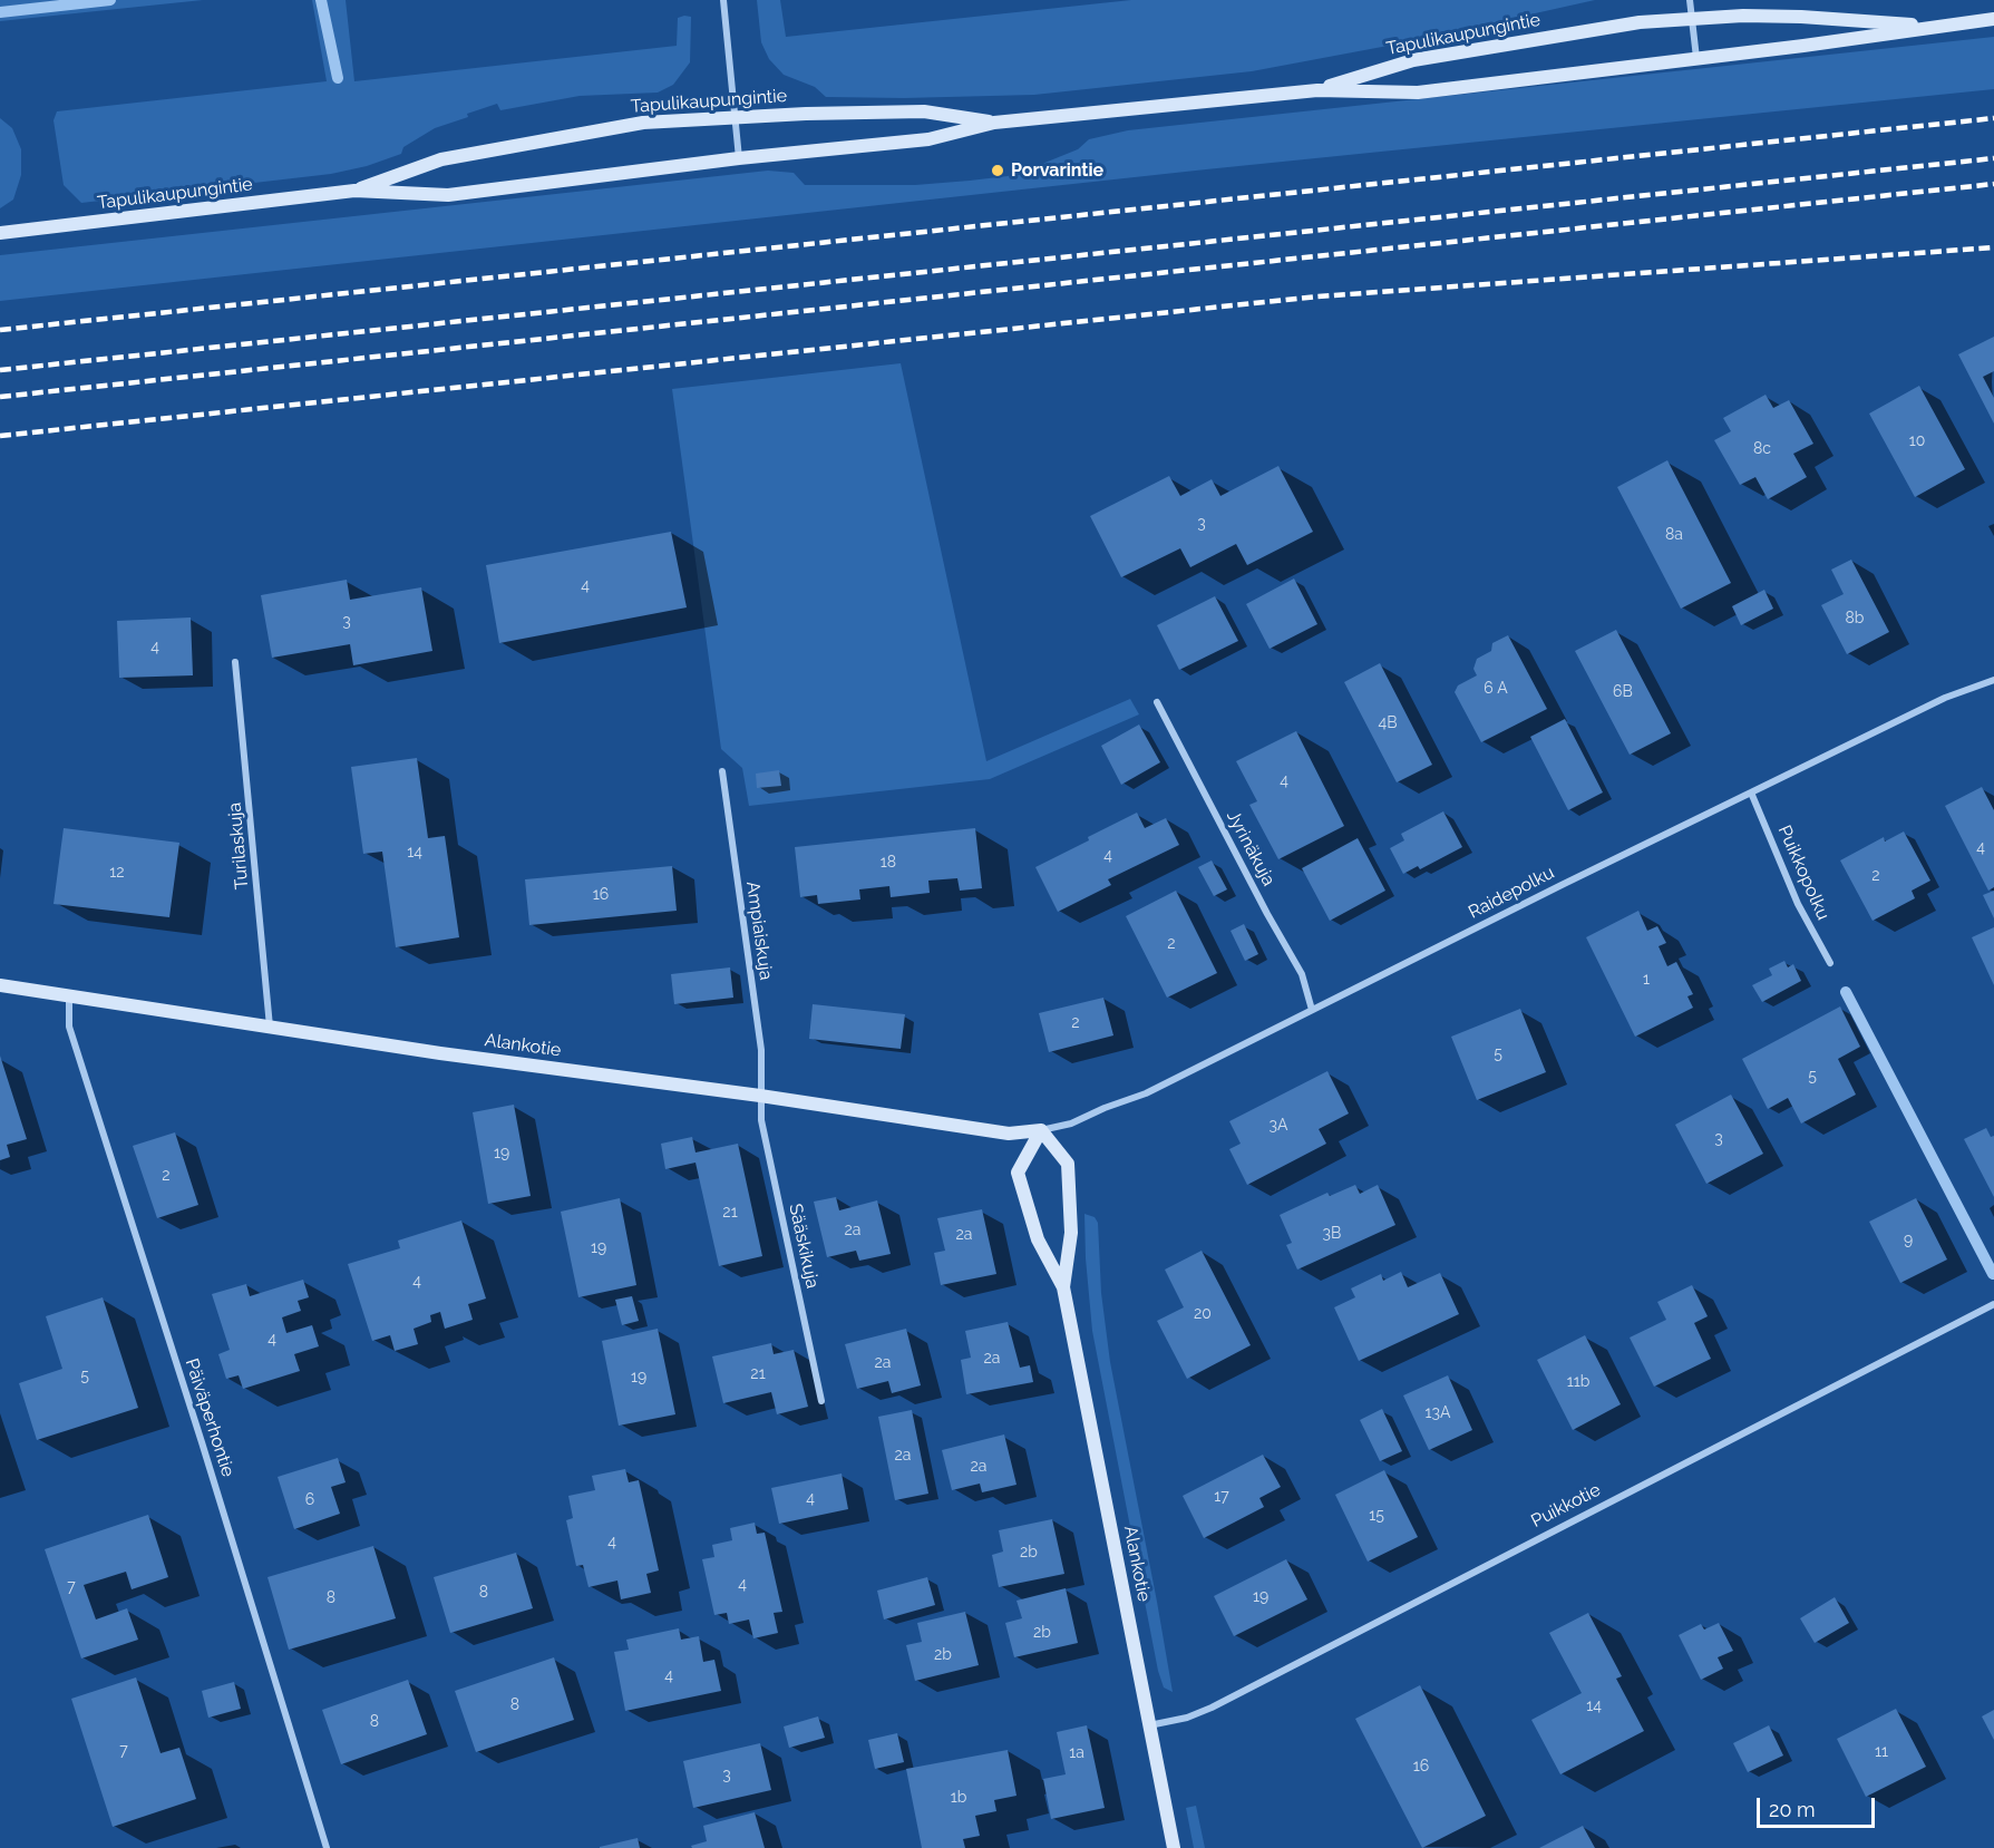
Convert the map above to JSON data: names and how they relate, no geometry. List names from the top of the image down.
{
  "streets": {
    "main road": ["Tapulikaupungintie", "Alankotie"],
    "street": [
      "Turilaskuja",
      "Jyrinäkuja",
      "Puikkopolku",
      "Raidepolku",
      "Ampiaiskuja",
      "Sääskikuja",
      "Päiväperhontie",
      "Puikkotie"
    ]
  },
  "crossings": [
    ["Turilaskuja", "Alankotie"],
    ["Jyrinäkuja", "Raidepolku"],
    ["Puikkopolku", "Raidepolku"],
    ["Raidepolku", "Alankotie"],
    ["Ampiaiskuja", "Alankotie"],
    ["Ampiaiskuja", "Sääskikuja"],
    ["Alankotie", "Sääskikuja"],
    ["Alankotie", "Päiväperhontie"],
    ["Alankotie", "Puikkotie"]
  ],
  "places": ["Porvarintie"],
  "house_numbers": [
    "10",
    "8c",
    "3",
    "8a",
    "4",
    "8b",
    "3",
    "4",
    "6 A",
    "6B",
    "4B",
    "4",
    "4",
    "14",
    "4",
    "18",
    "12",
    "2",
    "16",
    "2",
    "1",
    "2",
    "5",
    "5",
    "3A",
    "3",
    "19",
    "2",
    "21",
    "2a",
    "3B",
    "2a",
    "9",
    "19",
    "4",
    "20",
    "4",
    "2a",
    "2a",
    "21",
    "5",
    "19",
    "11b",
    "13A",
    "2a",
    "2a",
    "17",
    "4",
    "6",
    "15",
    "4",
    "2b",
    "4",
    "7",
    "8",
    "19",
    "8",
    "2b",
    "2b",
    "4",
    "8",
    "14",
    "8",
    "7",
    "11",
    "1a",
    "16",
    "3",
    "1b"
  ],
  "scale_bar": "20 m"
}
